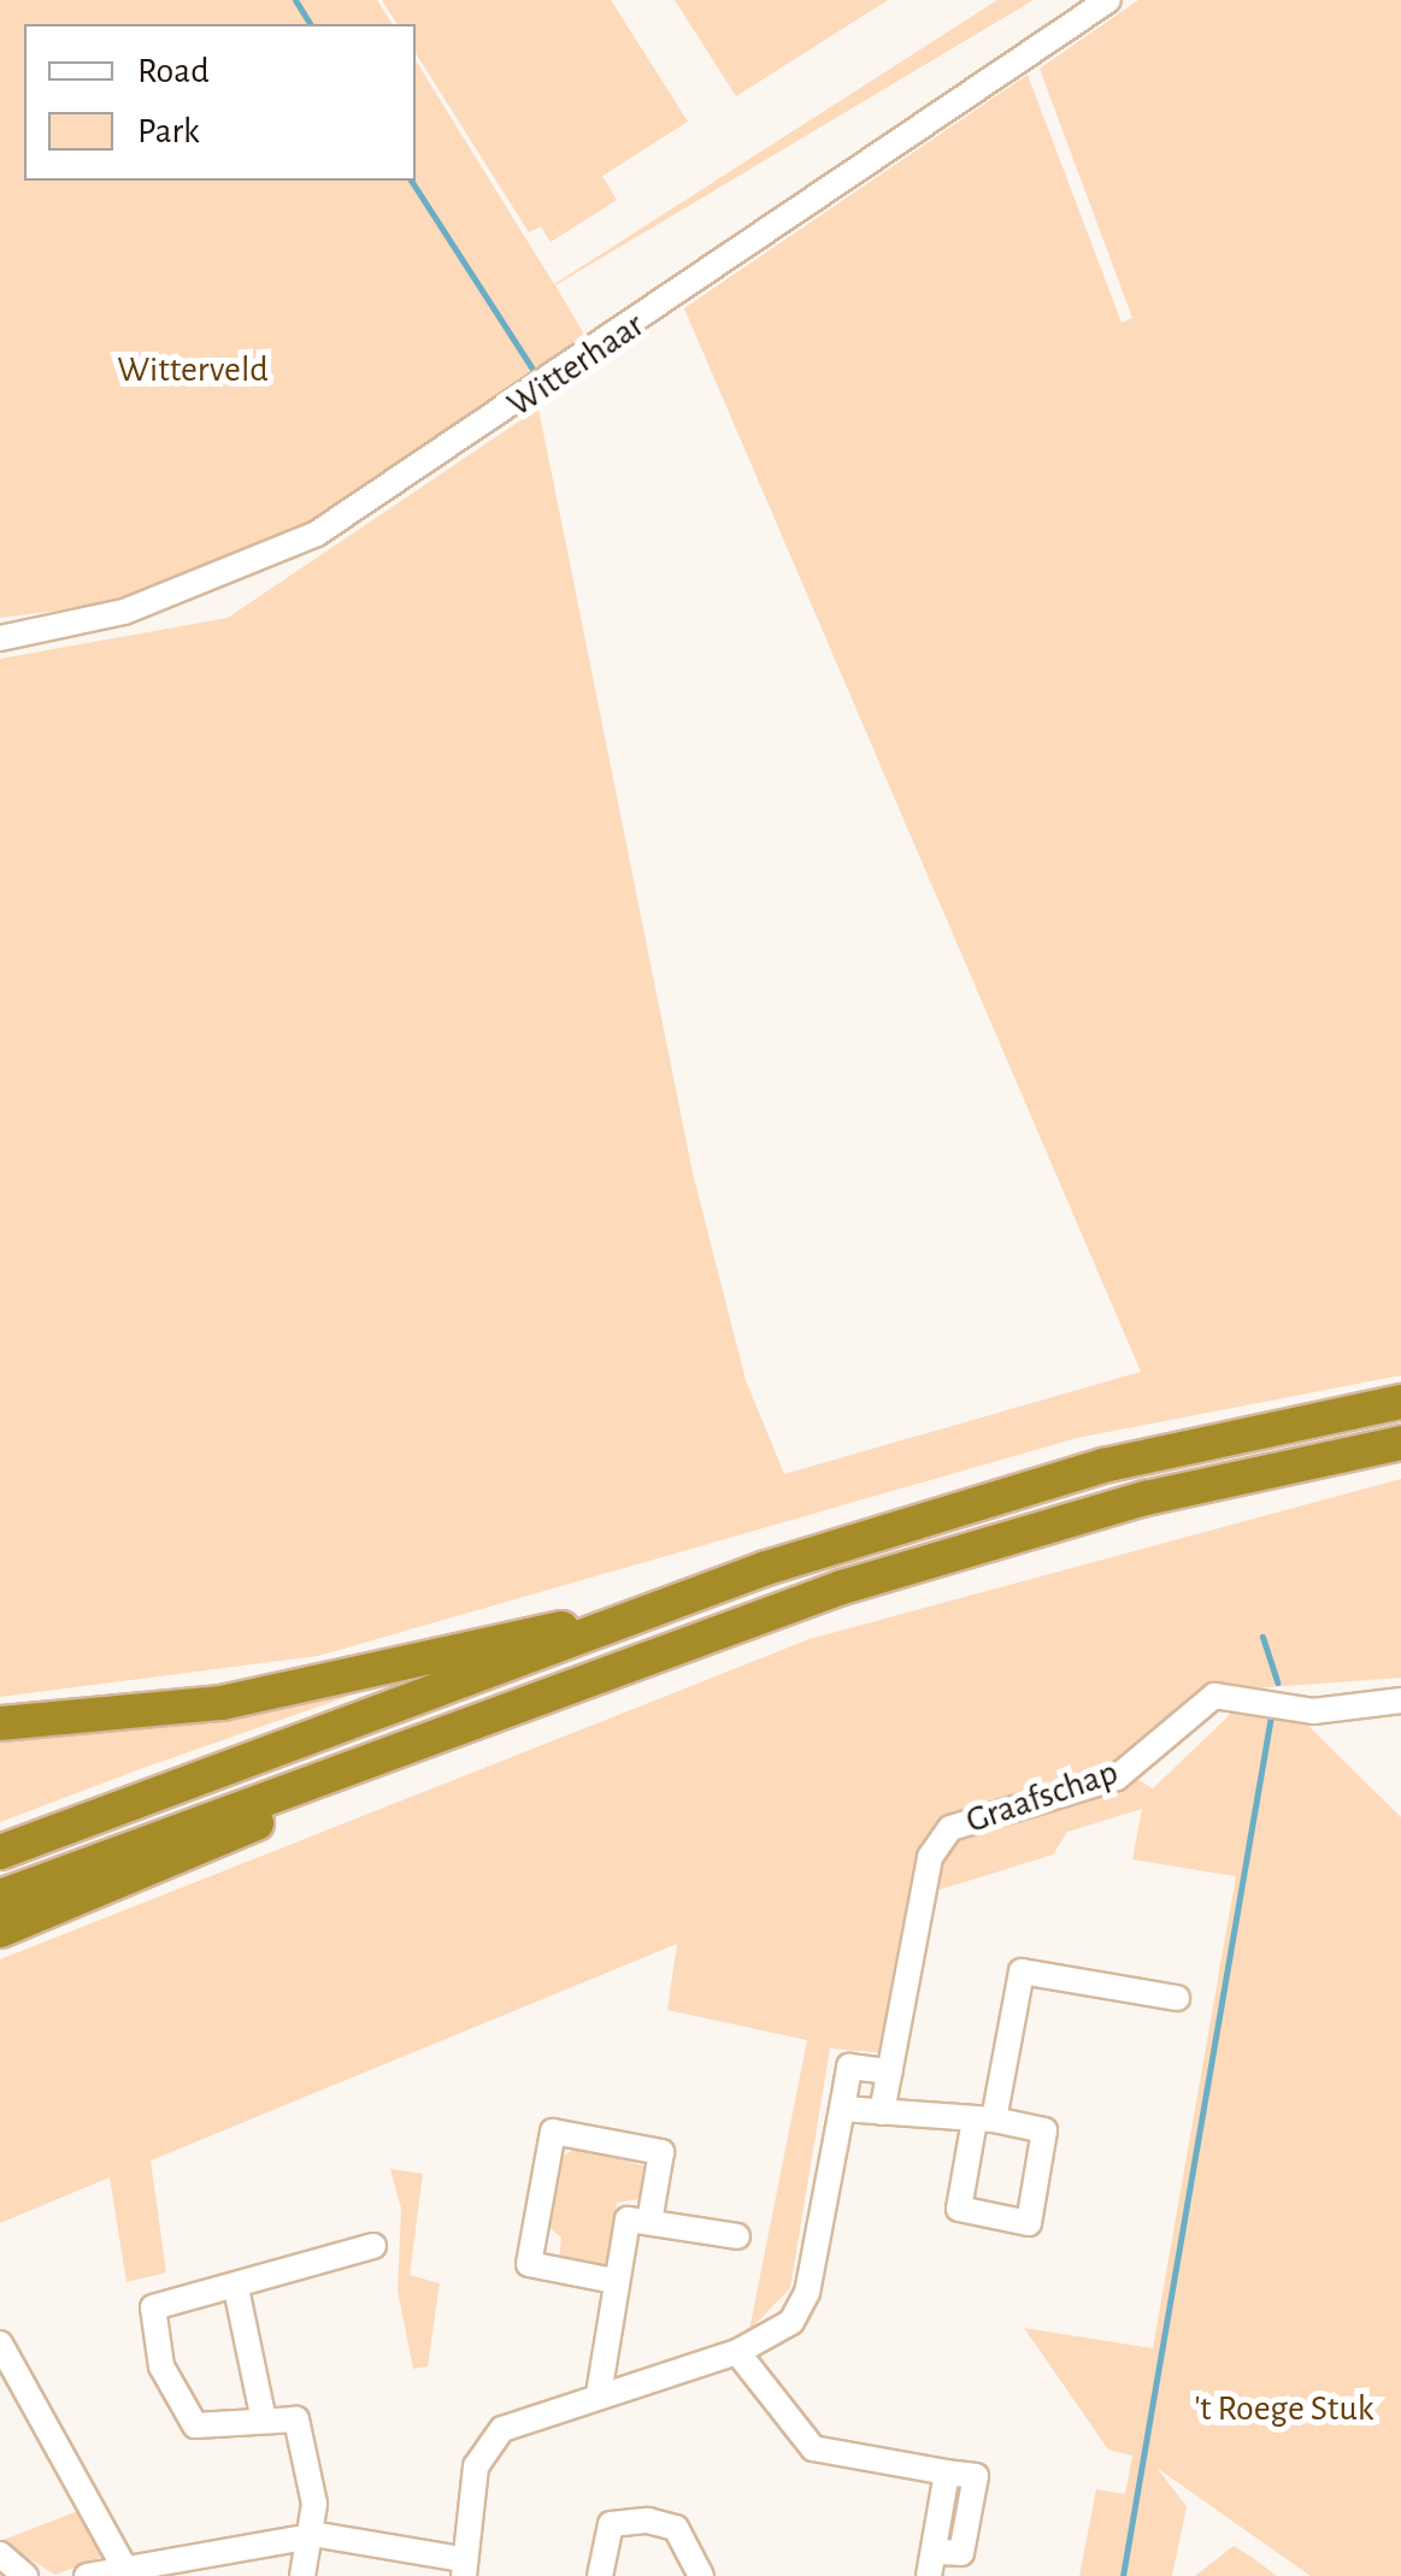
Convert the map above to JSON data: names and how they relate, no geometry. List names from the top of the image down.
{
  "streets": {
    "street": ["Witterhaar", "Graafschap"]
  },
  "parks": ["Witterveld", "'t Roege Stuk"],
  "legend": ["Road", "Park"]
}
